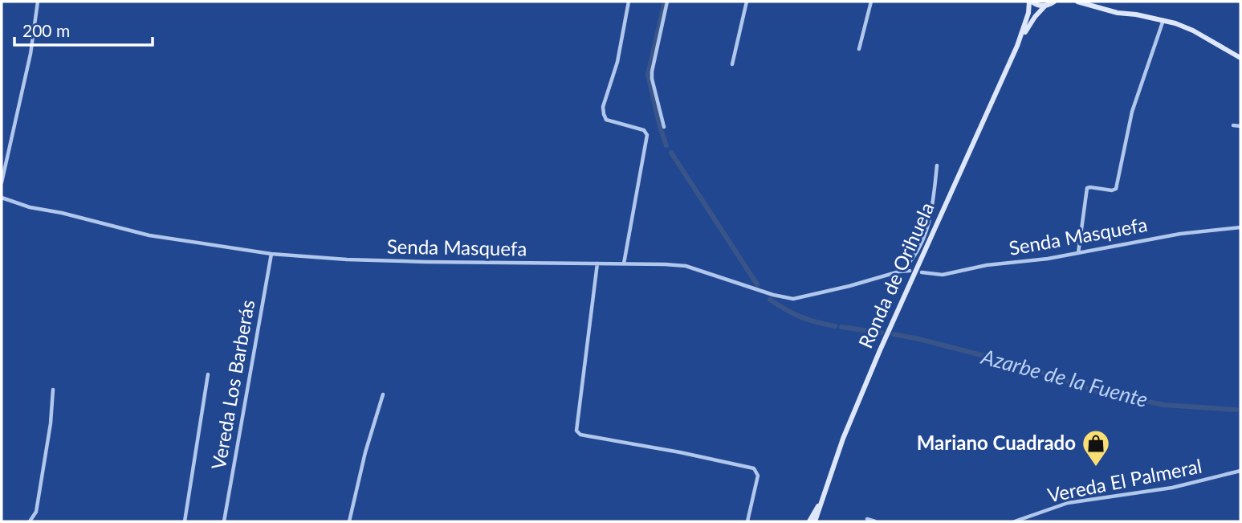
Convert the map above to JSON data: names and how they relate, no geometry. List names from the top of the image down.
{
  "streets": {
    "main road": ["Ronda de Orihuela"],
    "street": ["Senda Masquefa", "Vereda Los Barberás", "Vereda El Palmeral"]
  },
  "crossings": [
    ["Senda Masquefa", "Vereda Los Barberás"]
  ],
  "water": ["Azarbe de la Fuente"],
  "places": {
    "shop": ["Mariano Cuadrado"]
  },
  "scale_bar": "200 m"
}
